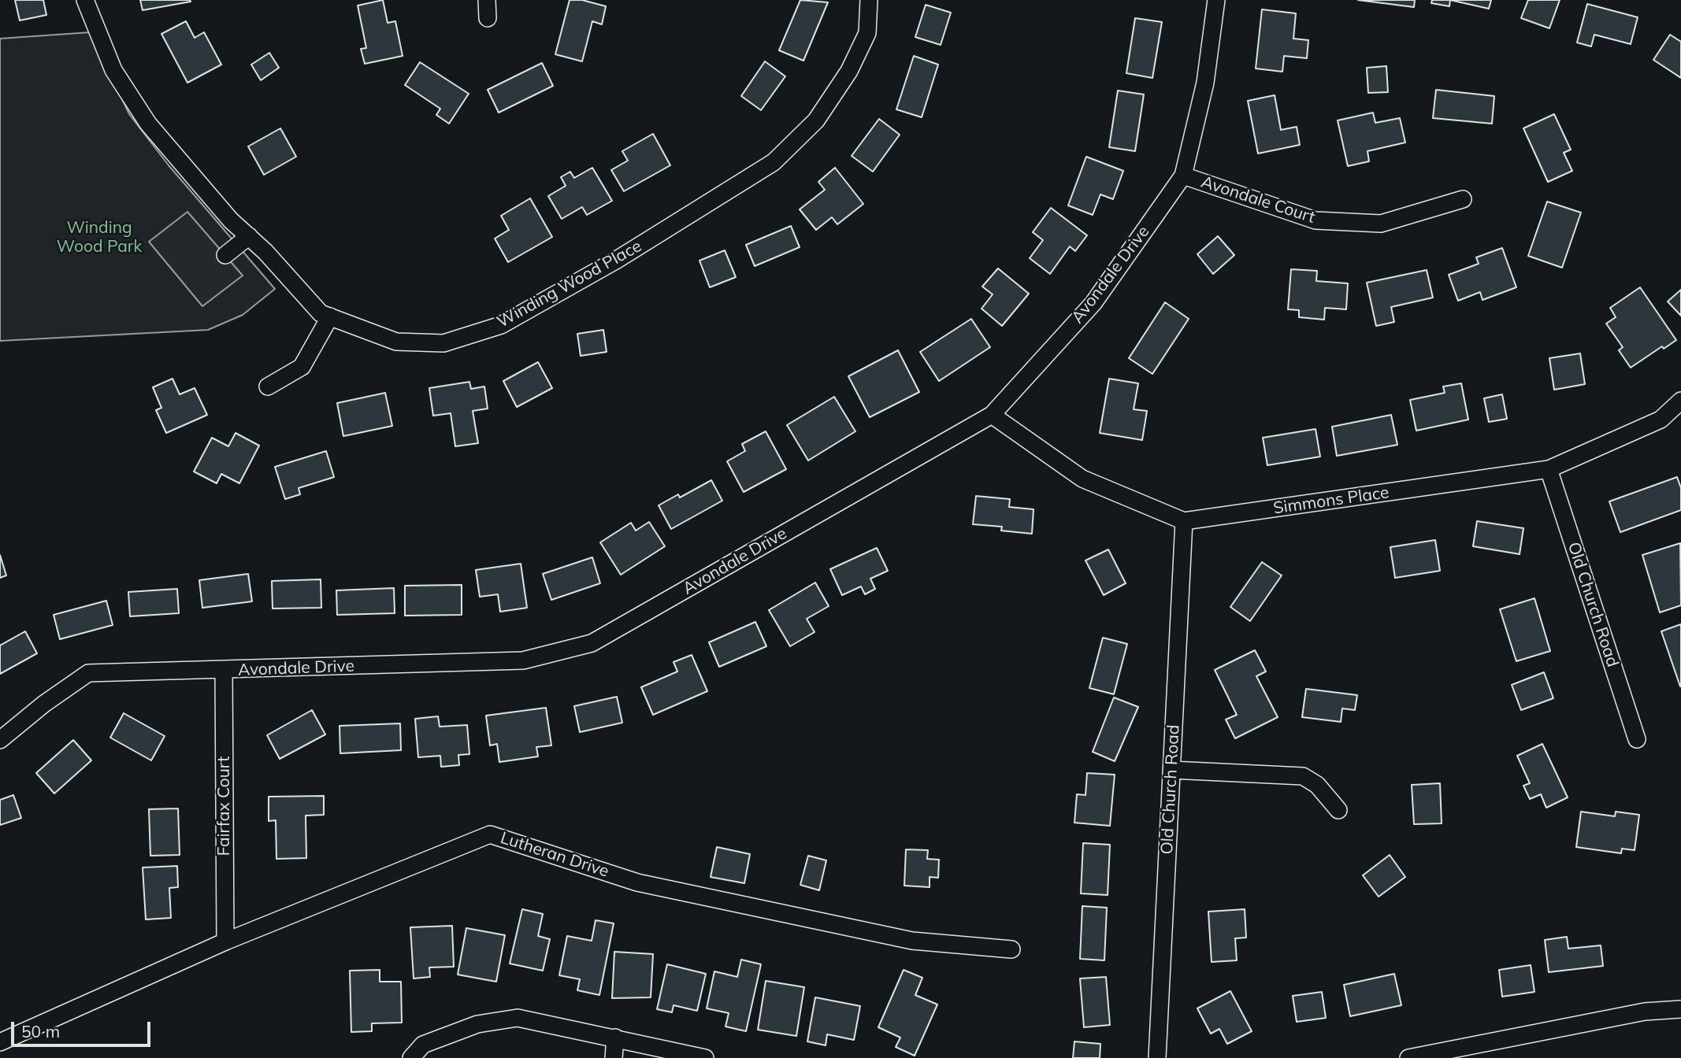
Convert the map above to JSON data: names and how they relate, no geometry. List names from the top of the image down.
{
  "streets": {
    "street": [
      "Avondale Court",
      "Avondale Drive",
      "Winding Wood Place",
      "Simmons Place",
      "Old Church Road",
      "Fairfax Court",
      "Lutheran Drive"
    ]
  },
  "crossings": [
    ["Avondale Court", "Avondale Drive"],
    ["Avondale Drive", "Fairfax Court"],
    ["Simmons Place", "Old Church Road"],
    ["Fairfax Court", "Lutheran Drive"]
  ],
  "parks": ["Winding Wood Park"],
  "scale_bar": "50 m"
}
